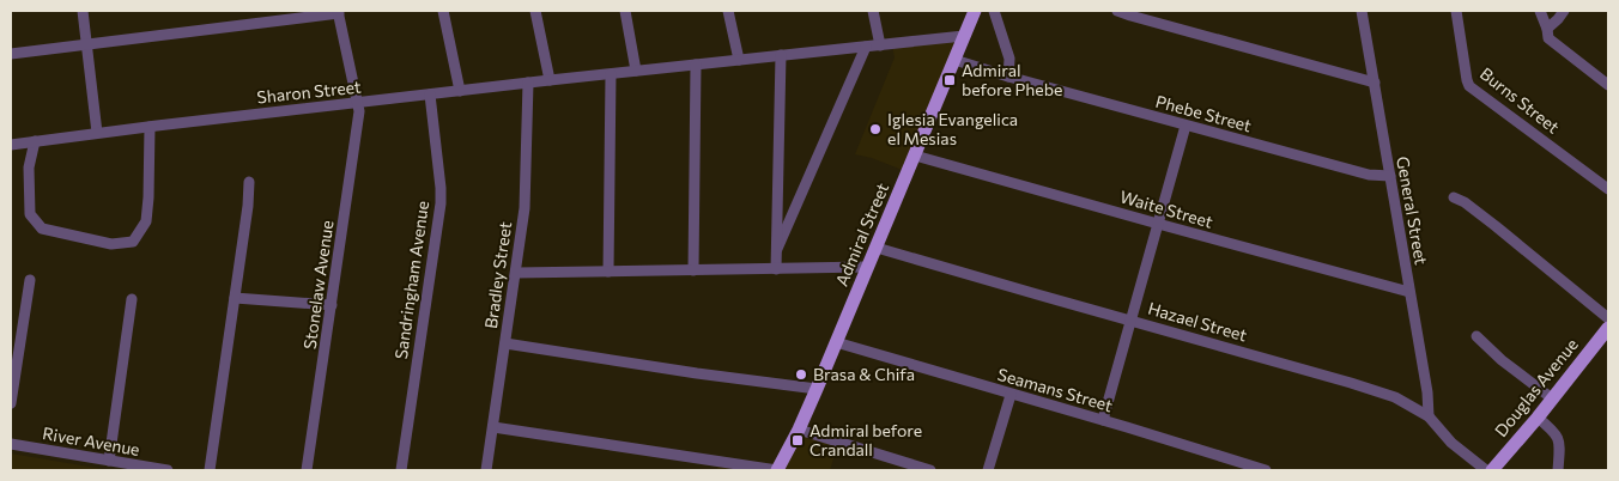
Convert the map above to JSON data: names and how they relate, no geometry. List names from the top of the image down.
{
  "streets": {
    "main road": ["Admiral Street", "Douglas Avenue"],
    "street": [
      "Sharon Street",
      "Burns Street",
      "Phebe Street",
      "Waite Street",
      "General Street",
      "Bradley Street",
      "Sandringham Avenue",
      "Stonelaw Avenue",
      "Hazael Street",
      "Seamans Street",
      "River Avenue"
    ]
  },
  "crossings": [
    ["Sharon Street", "Bradley Street"],
    ["Sharon Street", "Sandringham Avenue"],
    ["Sharon Street", "Stonelaw Avenue"],
    ["Phebe Street", "General Street"],
    ["Phebe Street", "Admiral Street"],
    ["Waite Street", "General Street"],
    ["Waite Street", "Admiral Street"],
    ["General Street", "Hazael Street"],
    ["Admiral Street", "Hazael Street"],
    ["Admiral Street", "Seamans Street"]
  ],
  "places": {
    "transit": ["Admiral before Phebe", "Admiral before Crandall"],
    "other": ["Iglesia Evangelica el Mesias", "Brasa & Chifa"]
  }
}
